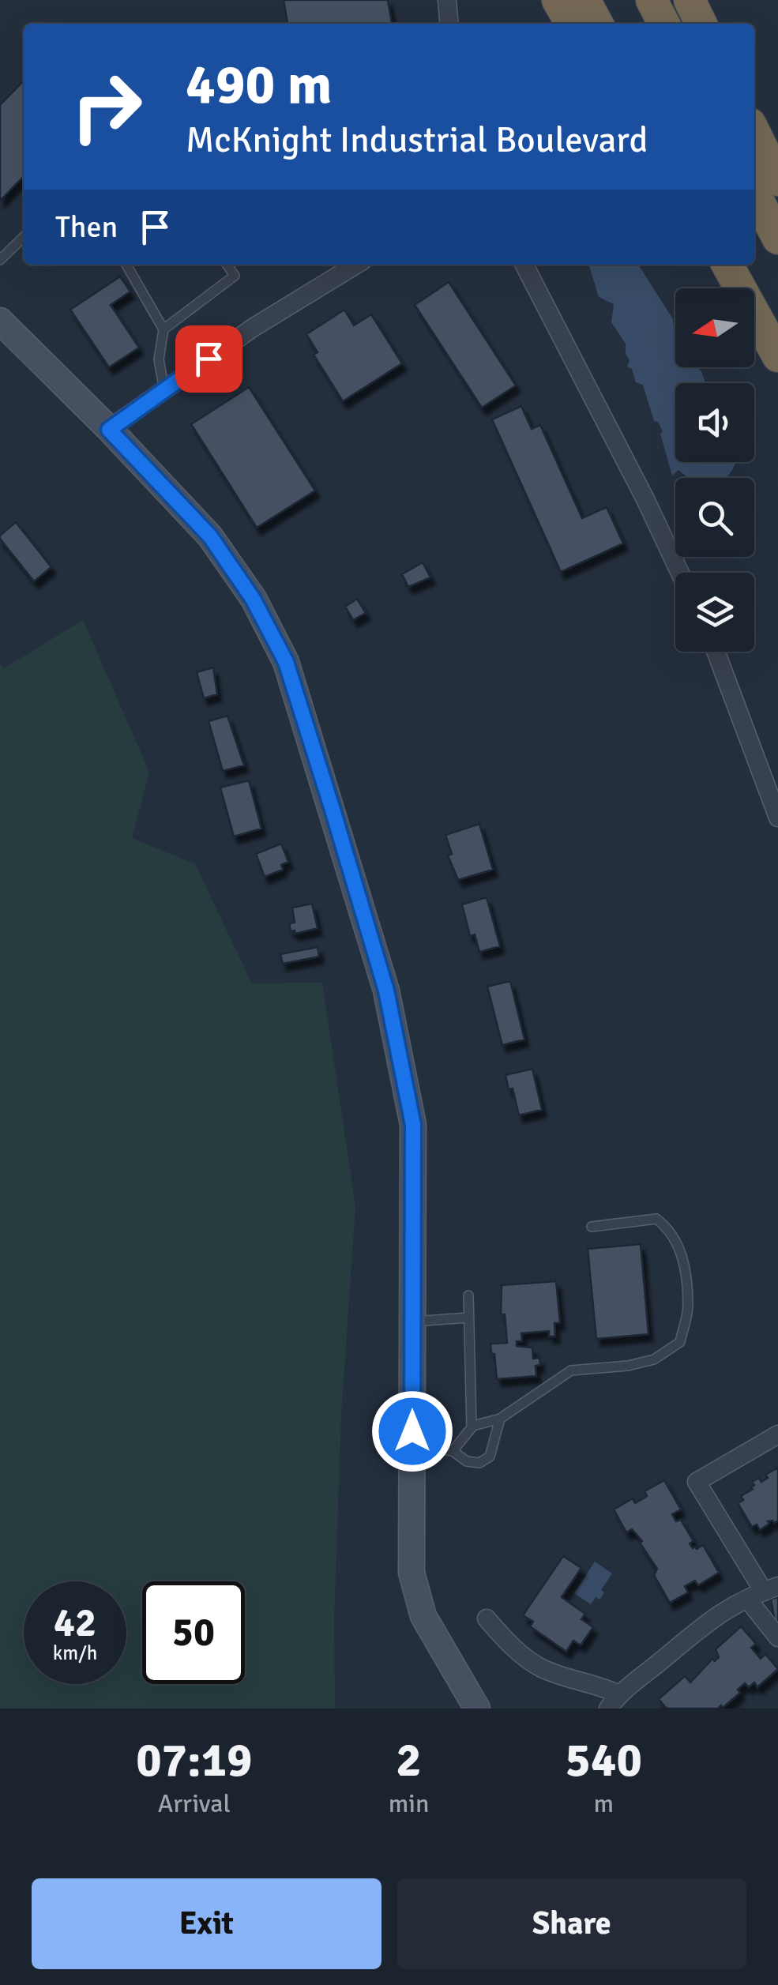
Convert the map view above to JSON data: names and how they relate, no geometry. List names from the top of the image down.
{
  "north": "left",
  "page": {
    "turn": ["490 m", "McKnight Industrial Boulevard"],
    "then": "Then",
    "speed": "42 km/h",
    "limit": "50",
    "eta": [
      "07:19",
      "Arrival",
      "2",
      "min",
      "540",
      "m"
    ],
    "buttons": ["Exit", "Share"]
  }
}
